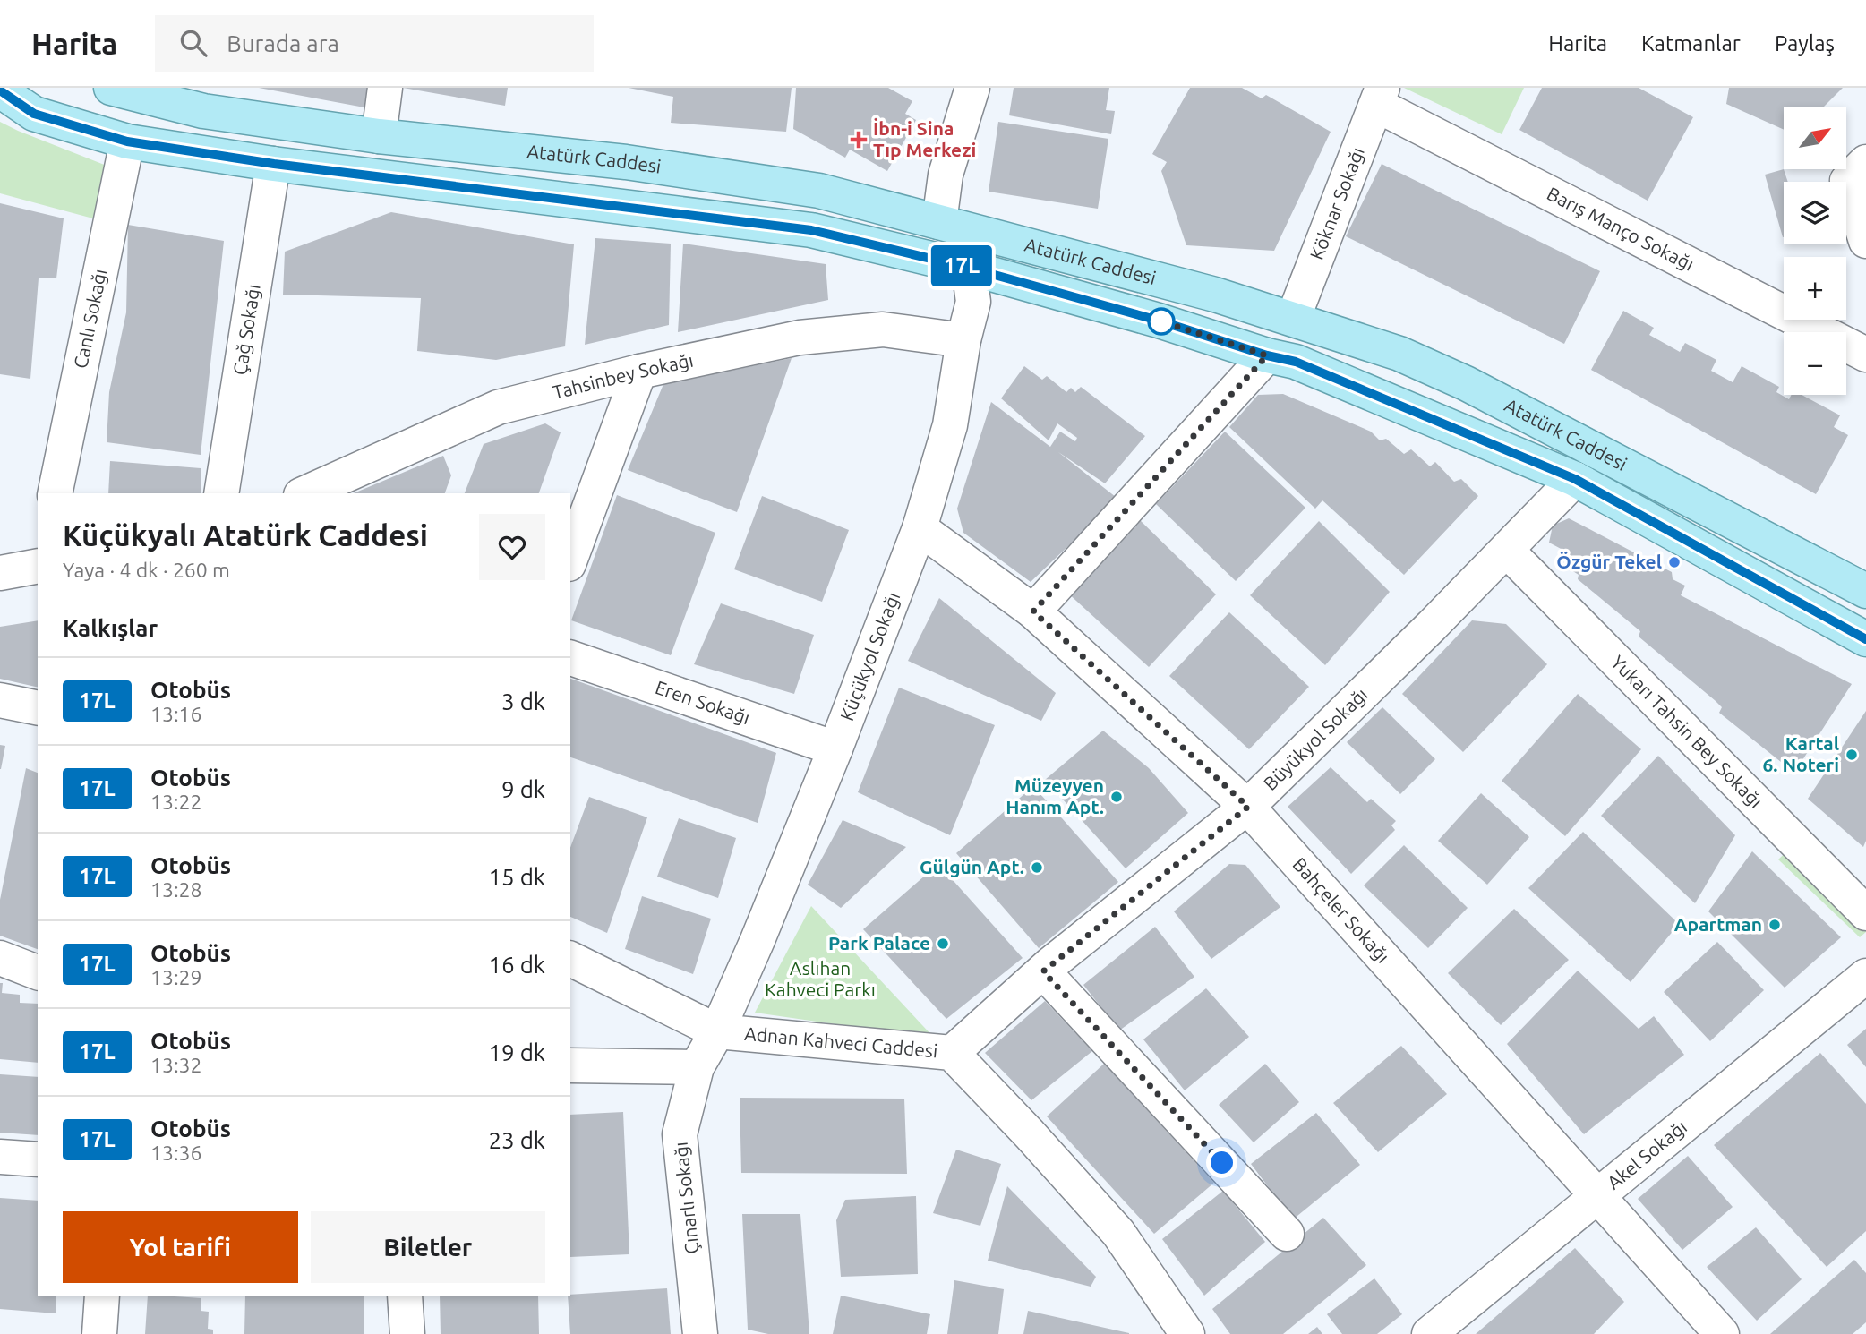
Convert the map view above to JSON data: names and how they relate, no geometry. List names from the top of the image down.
{
  "streets": {
    "main road": ["Atatürk Caddesi"],
    "street": [
      "Köknar Sokağı",
      "Barış Manço Sokağı",
      "Canlı Sokağı",
      "Çağ Sokağı",
      "Tahsinbey Sokağı",
      "Küçükyol Sokağı",
      "Eren Sokağı",
      "Yukarı Tahsin Bey Sokağı",
      "Büyükyol Sokağı",
      "Bahçeler Sokağı",
      "Adnan Kahveci Caddesi",
      "Akel Sokağı",
      "Çınarlı Sokağı"
    ]
  },
  "crossings": [
    ["Atatürk Caddesi", "Köknar Sokağı"],
    ["Atatürk Caddesi", "Canlı Sokağı"],
    ["Atatürk Caddesi", "Çağ Sokağı"],
    ["Atatürk Caddesi", "Küçükyol Sokağı"],
    ["Atatürk Caddesi", "Büyükyol Sokağı"],
    ["Köknar Sokağı", "Barış Manço Sokağı"],
    ["Tahsinbey Sokağı", "Küçükyol Sokağı"],
    ["Küçükyol Sokağı", "Eren Sokağı"],
    ["Küçükyol Sokağı", "Bahçeler Sokağı"],
    ["Küçükyol Sokağı", "Adnan Kahveci Caddesi"],
    ["Küçükyol Sokağı", "Çınarlı Sokağı"],
    ["Yukarı Tahsin Bey Sokağı", "Büyükyol Sokağı"],
    ["Büyükyol Sokağı", "Bahçeler Sokağı"],
    ["Büyükyol Sokağı", "Adnan Kahveci Caddesi"],
    ["Bahçeler Sokağı", "Akel Sokağı"],
    ["Adnan Kahveci Caddesi", "Çınarlı Sokağı"]
  ],
  "parks": ["Aslıhan Kahveci Parkı"],
  "places": {
    "health": ["İbn-i Sina Tıp Merkezi"],
    "other": [
      "Özgür Tekel",
      "Kartal 6. Noteri",
      "Müzeyyen Hanım Apt.",
      "Gülgün Apt.",
      "Apartman",
      "Park Palace"
    ]
  },
  "lines": ["bus line 17L"],
  "north": "top right",
  "page": {
    "header": "Harita",
    "search": "Burada ara",
    "nav": ["Harita", "Katmanlar", "Paylaş"],
    "on_map": "17L",
    "map_buttons": ["+", "−"],
    "heading": [
      ["Küçükyalı Atatürk Caddesi", "Yaya · 4 dk · 260 m"],
      "Kalkışlar"
    ],
    "list": [
      {
        "mark": "17L",
        "name": "Otobüs",
        "note": "13:16",
        "value": "3 dk"
      },
      {
        "mark": "17L",
        "name": "Otobüs",
        "note": "13:22",
        "value": "9 dk"
      },
      {
        "mark": "17L",
        "name": "Otobüs",
        "note": "13:28",
        "value": "15 dk"
      },
      {
        "mark": "17L",
        "name": "Otobüs",
        "note": "13:29",
        "value": "16 dk"
      },
      {
        "mark": "17L",
        "name": "Otobüs",
        "note": "13:32",
        "value": "19 dk"
      },
      {
        "mark": "17L",
        "name": "Otobüs",
        "note": "13:36",
        "value": "23 dk"
      }
    ],
    "buttons": ["Yol tarifi", "Biletler"]
  }
}
